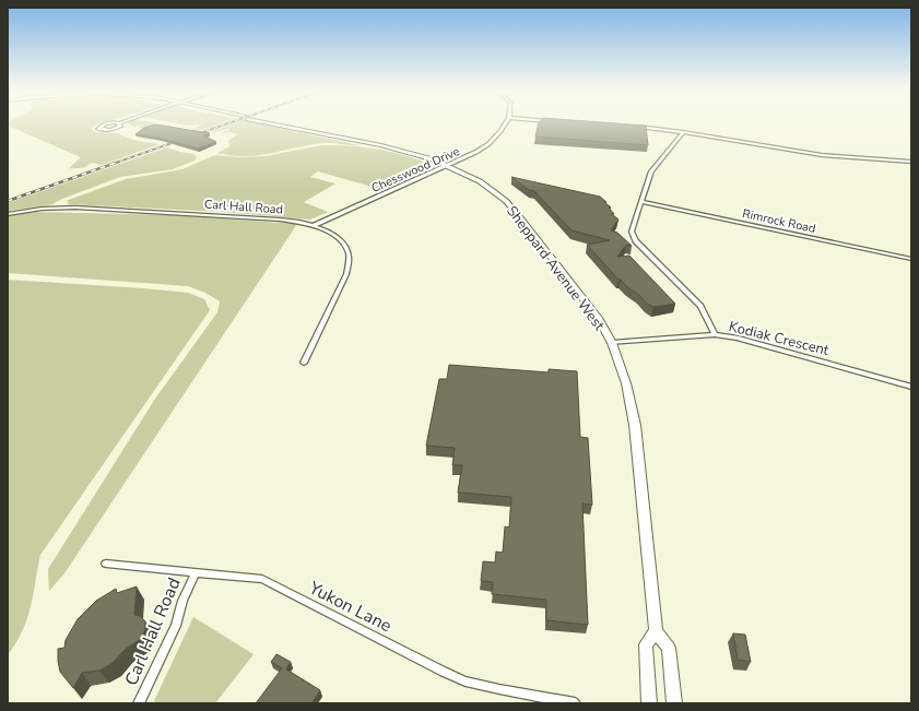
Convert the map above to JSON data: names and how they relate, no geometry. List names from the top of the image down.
{
  "streets": {
    "main road": ["Sheppard Avenue West"],
    "street": [
      "Chesswood Drive",
      "Carl Hall Road",
      "Rimrock Road",
      "Kodiak Crescent",
      "Yukon Lane"
    ]
  },
  "crossings": [
    ["Chesswood Drive", "Carl Hall Road"],
    ["Chesswood Drive", "Sheppard Avenue West"],
    ["Carl Hall Road", "Yukon Lane"],
    ["Sheppard Avenue West", "Kodiak Crescent"]
  ]
}
